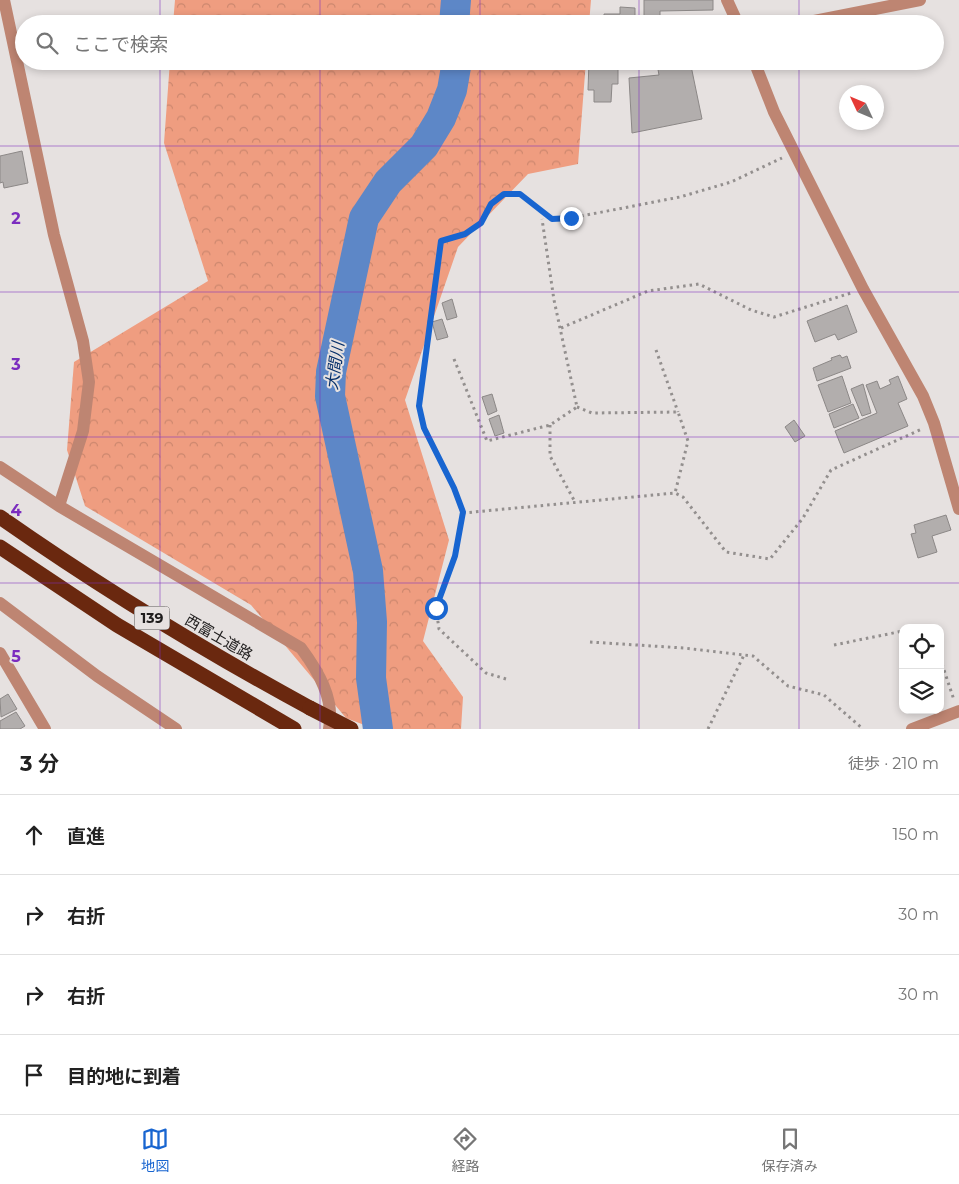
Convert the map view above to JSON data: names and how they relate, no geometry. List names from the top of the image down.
{
  "streets": {
    "highway": ["139", "西富士道路"]
  },
  "water": ["大間川"],
  "north": "top left",
  "page": {
    "search": "ここで検索",
    "heading": ["3 分", "徒歩 · 210 m"],
    "list": [
      ["直進", "150 m"],
      ["右折", "30 m"],
      ["右折", "30 m"],
      "目的地に到着"
    ],
    "nav": ["地図", "経路", "保存済み"]
  },
  "grid": {
    "rows": [
      "2",
      "3",
      "4",
      "5"
    ]
  }
}
